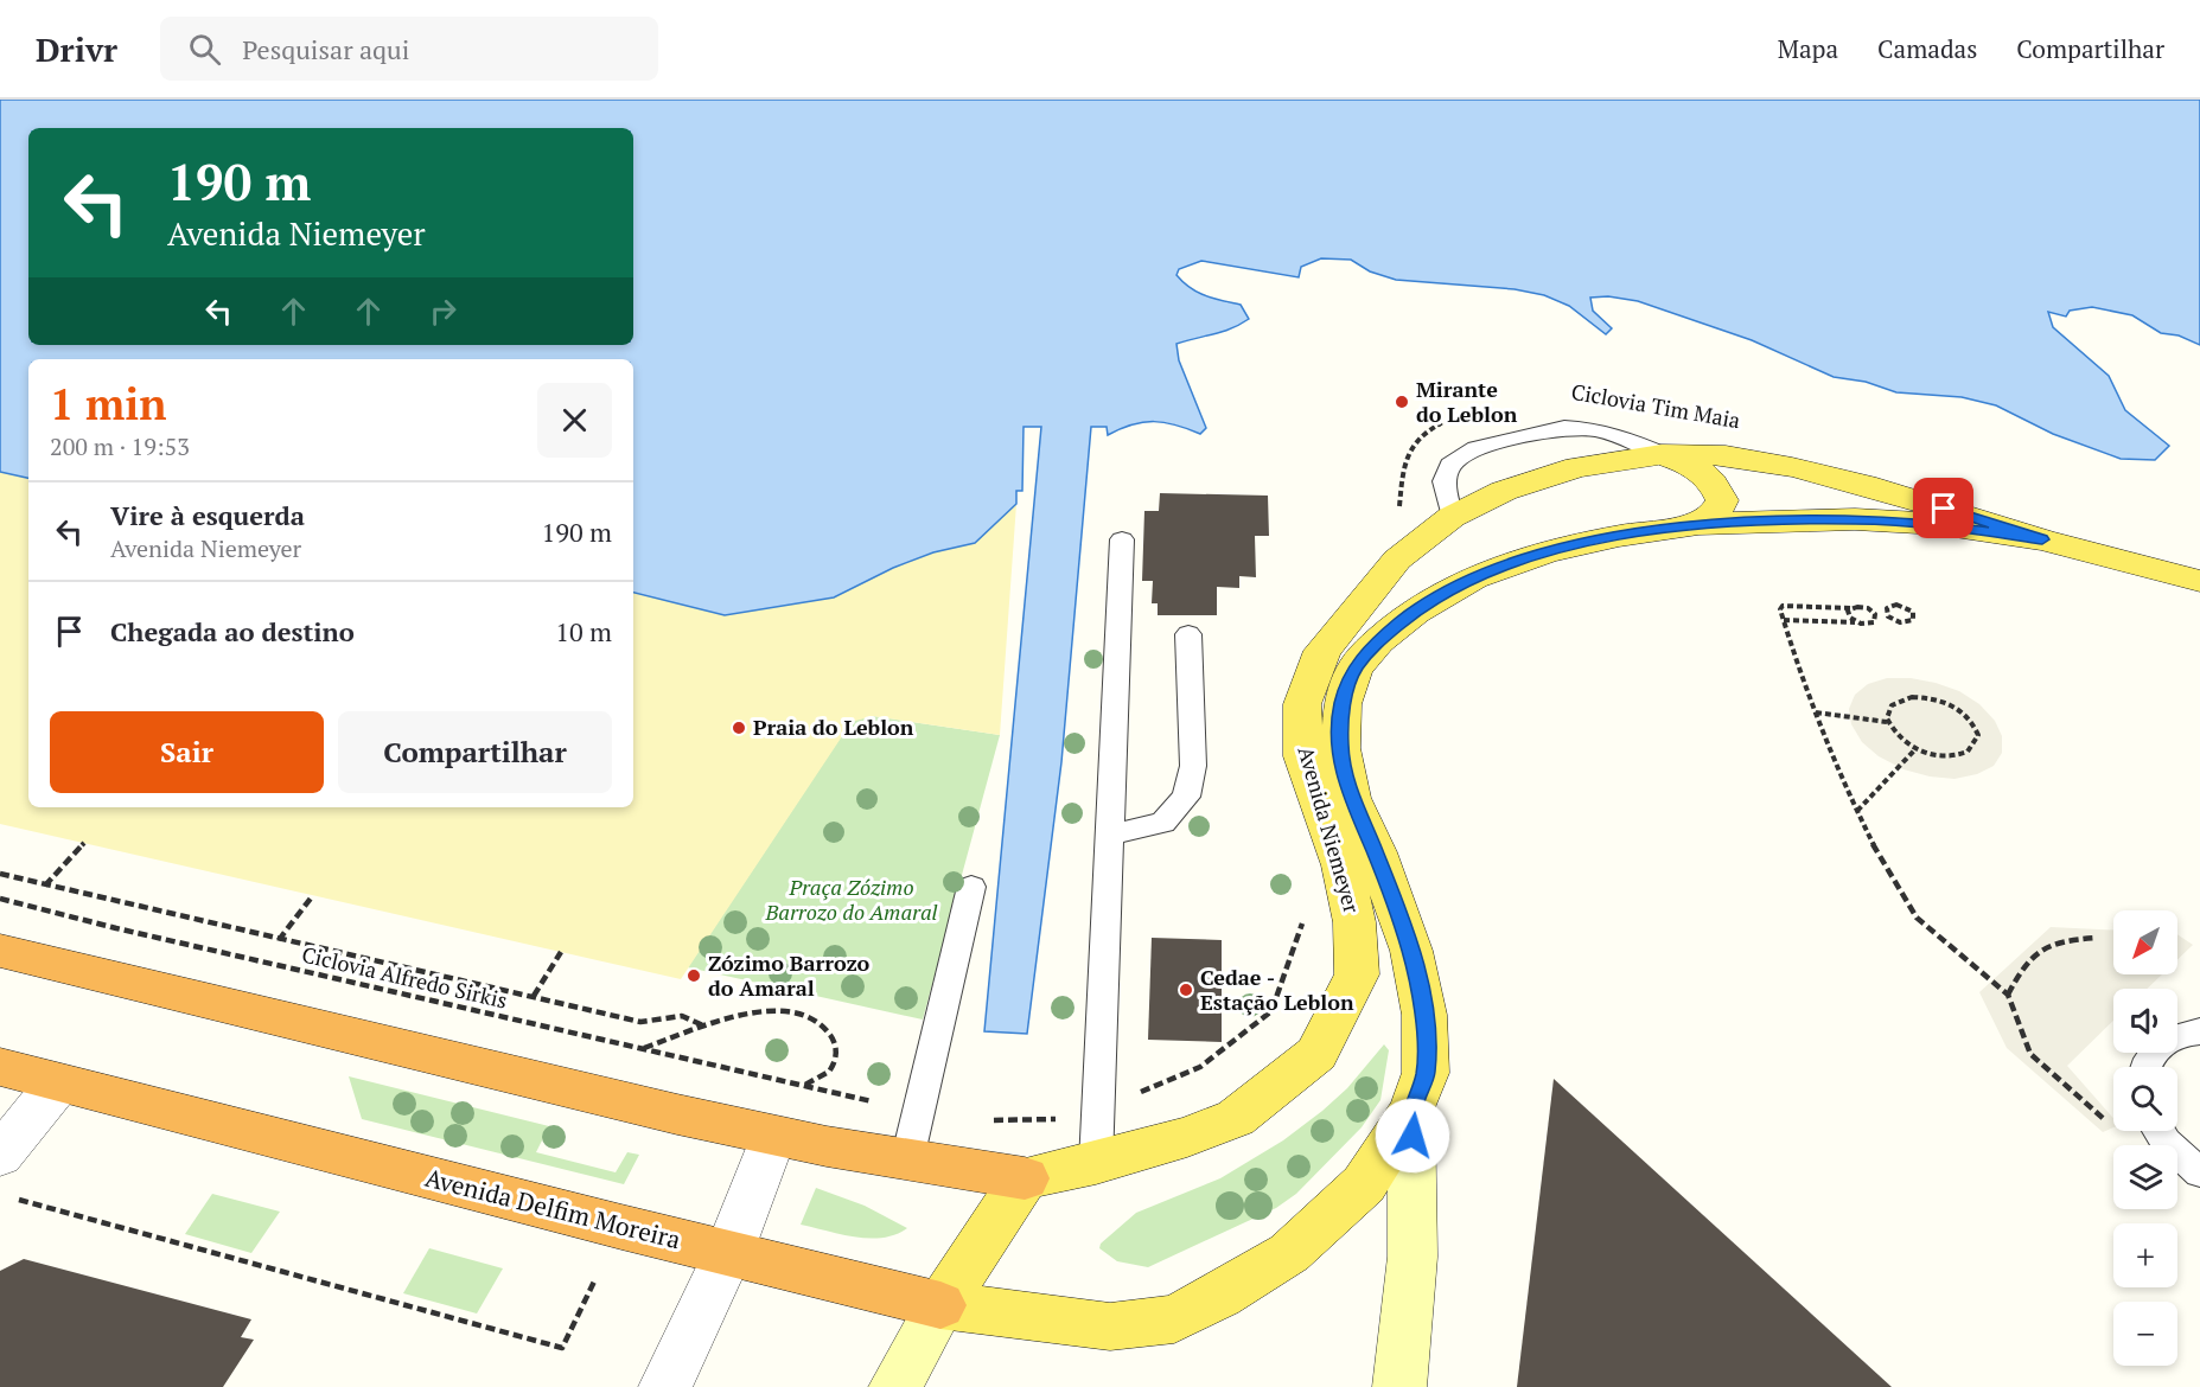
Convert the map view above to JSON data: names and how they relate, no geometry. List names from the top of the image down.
{
  "streets": {
    "highway": ["Avenida Delfim Moreira"],
    "main road": ["Avenida Niemeyer"],
    "path": ["Ciclovia Alfredo Sirkis"]
  },
  "crossings": [
    ["Avenida Niemeyer", "Avenida Delfim Moreira"]
  ],
  "parks": ["Praça Zózimo Barrozo do Amaral"],
  "places": [
    "Mirante do Leblon",
    "Praia do Leblon",
    "Zózimo Barrozo do Amaral",
    "Cedae - Estação Leblon"
  ],
  "north": "bottom left",
  "page": {
    "header": "Drivr",
    "search": "Pesquisar aqui",
    "nav": ["Mapa", "Camadas", "Compartilhar"],
    "turn": ["190 m", "Avenida Niemeyer"],
    "heading": ["1 min", "200 m · 19:53"],
    "list": [
      {
        "name": "Vire à esquerda",
        "note": "Avenida Niemeyer",
        "value": "190 m"
      },
      {
        "name": "Chegada ao destino",
        "value": "10 m"
      }
    ],
    "buttons": ["Sair", "Compartilhar"],
    "map_buttons": ["+", "−"]
  }
}
